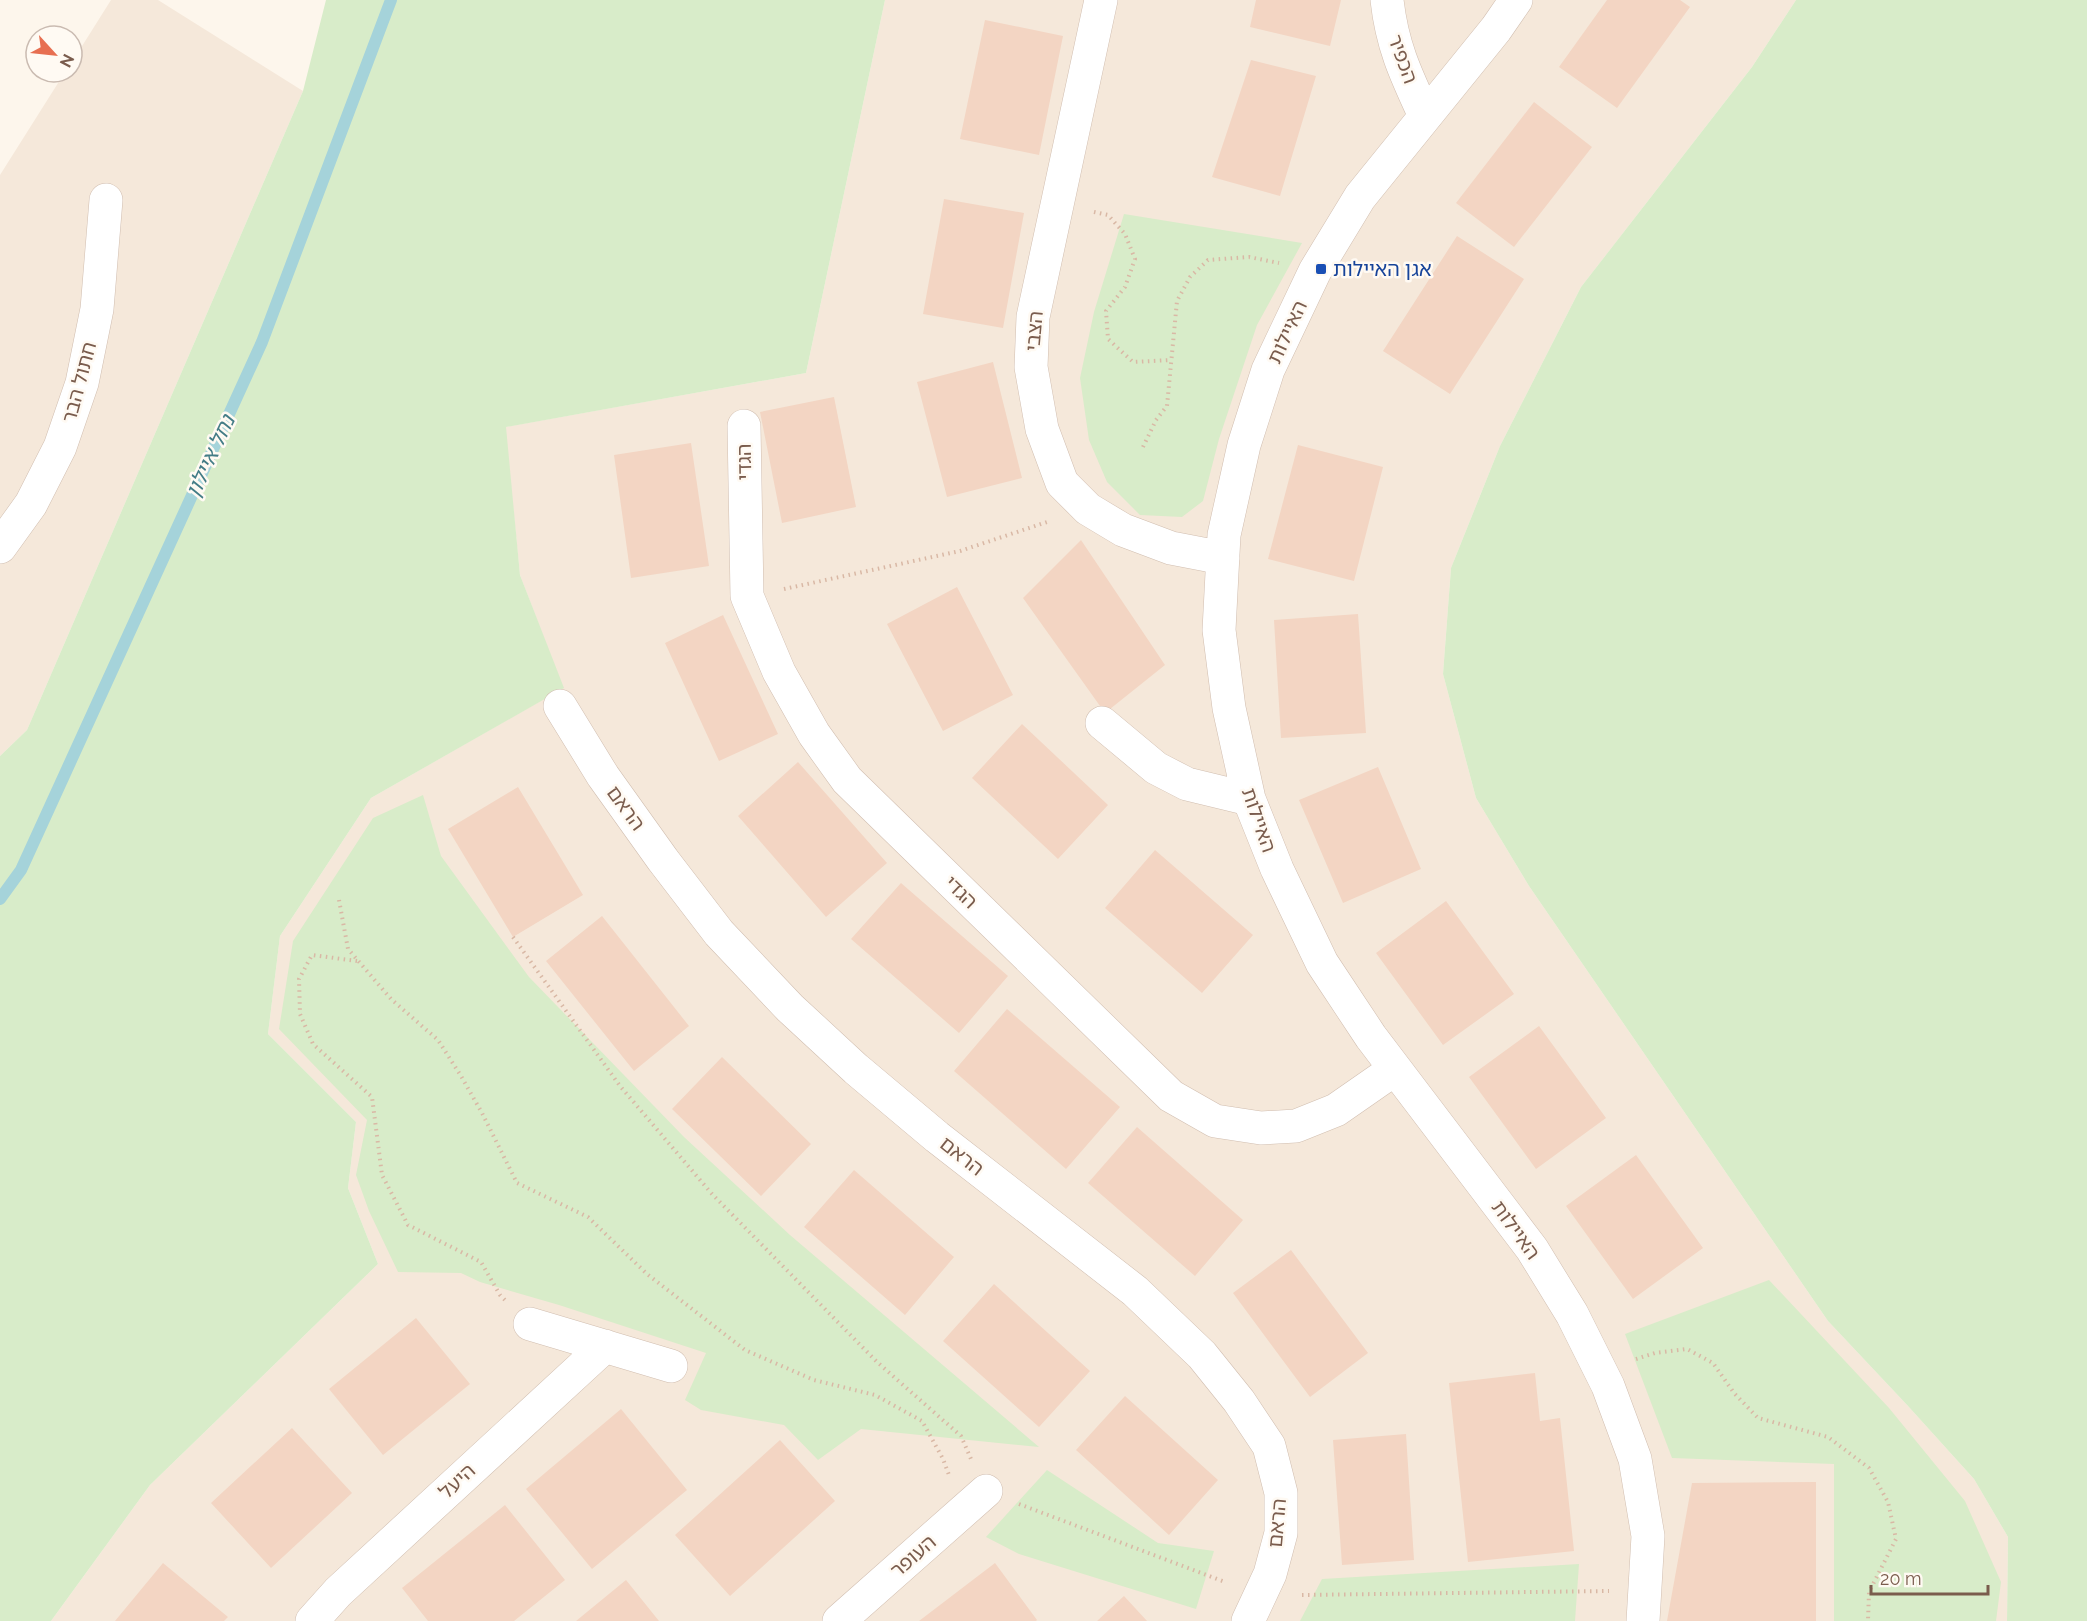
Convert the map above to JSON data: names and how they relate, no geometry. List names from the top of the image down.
{
  "streets": {
    "street": [
      "הכפיר",
      "הצבי",
      "האיילות",
      "חתול הבר",
      "הגדי",
      "הראם",
      "היעל",
      "העופר"
    ]
  },
  "crossings": [
    ["הכפיר", "האיילות"],
    ["הצבי", "האיילות"],
    ["האיילות", "הגדי"]
  ],
  "water": ["נחל איילון"],
  "places": {
    "transit": ["אגן האיילות"]
  },
  "scale_bar": "20 m",
  "north": "bottom right"
}
